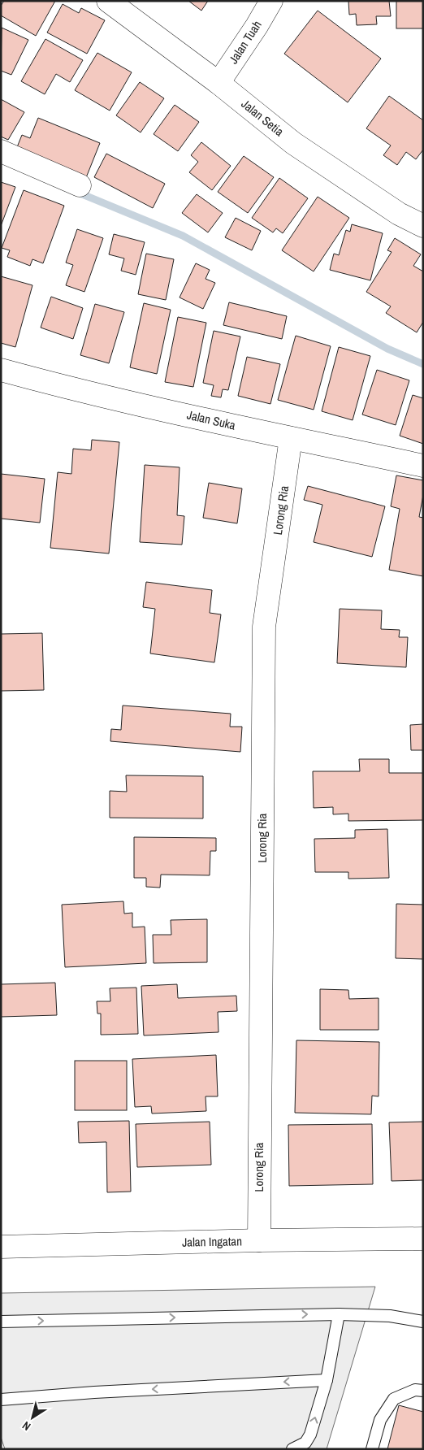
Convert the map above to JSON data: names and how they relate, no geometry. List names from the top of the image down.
{
  "streets": {
    "street": [
      "Jalan Tuah",
      "Jalan Setia",
      "Jalan Suka",
      "Lorong Ria",
      "Jalan Ingatan"
    ]
  },
  "crossings": [
    ["Jalan Tuah", "Jalan Setia"],
    ["Jalan Suka", "Lorong Ria"],
    ["Lorong Ria", "Jalan Ingatan"]
  ],
  "north": "bottom left"
}
